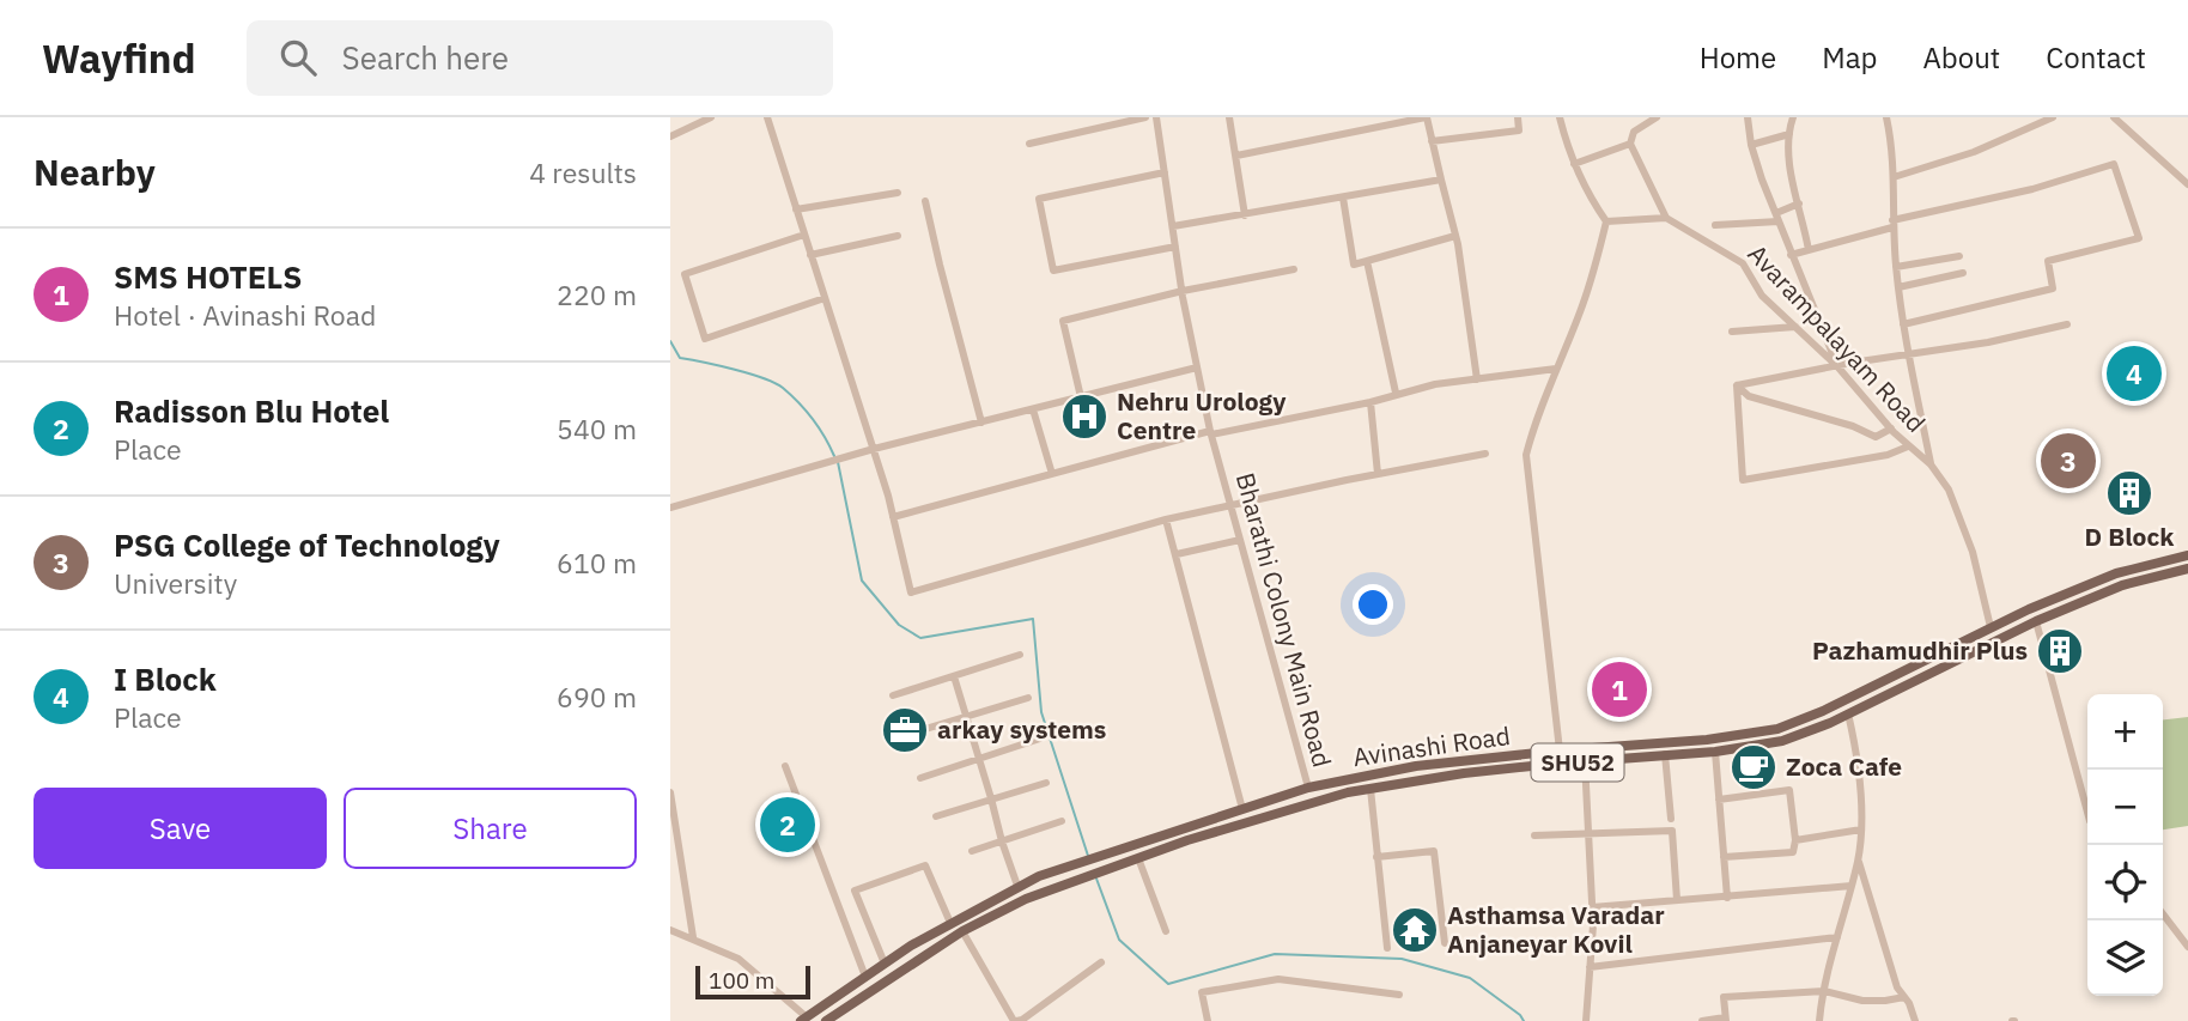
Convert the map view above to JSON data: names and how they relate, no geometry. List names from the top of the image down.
{
  "streets": {
    "main road": ["Avinashi Road", "SHU52"],
    "street": ["Avarampalayam Road", "Bharathi Colony Main Road"]
  },
  "crossings": [
    ["Avarampalayam Road", "Avinashi Road"],
    ["Bharathi Colony Main Road", "Avinashi Road"],
    ["Avinashi Road", "SHU52"]
  ],
  "places": {
    "hospital": ["Nehru Urology Centre"],
    "building": ["D Block", "Pazhamudhir Plus"],
    "office": ["arkay systems"],
    "cafe": ["Zoca Cafe"],
    "temple": ["Asthamsa Varadar Anjaneyar Kovil"]
  },
  "scale_bar": "100 m",
  "page": {
    "header": "Wayfind",
    "search": "Search here",
    "nav": [
      "Home",
      "Map",
      "About",
      "Contact"
    ],
    "heading": ["Nearby", "4 results"],
    "list": [
      {
        "mark": "1",
        "name": "SMS HOTELS",
        "note": "Hotel · Avinashi Road",
        "value": "220 m"
      },
      {
        "mark": "2",
        "name": "Radisson Blu Hotel",
        "note": "Place",
        "value": "540 m"
      },
      {
        "mark": "3",
        "name": "PSG College of Technology",
        "note": "University",
        "value": "610 m"
      },
      {
        "mark": "4",
        "name": "I Block",
        "note": "Place",
        "value": "690 m"
      }
    ],
    "pins": [
      "4",
      "3",
      "1",
      "2"
    ],
    "map_buttons": ["+", "−"],
    "buttons": ["Save", "Share"],
    "scale": "100 m"
  }
}
